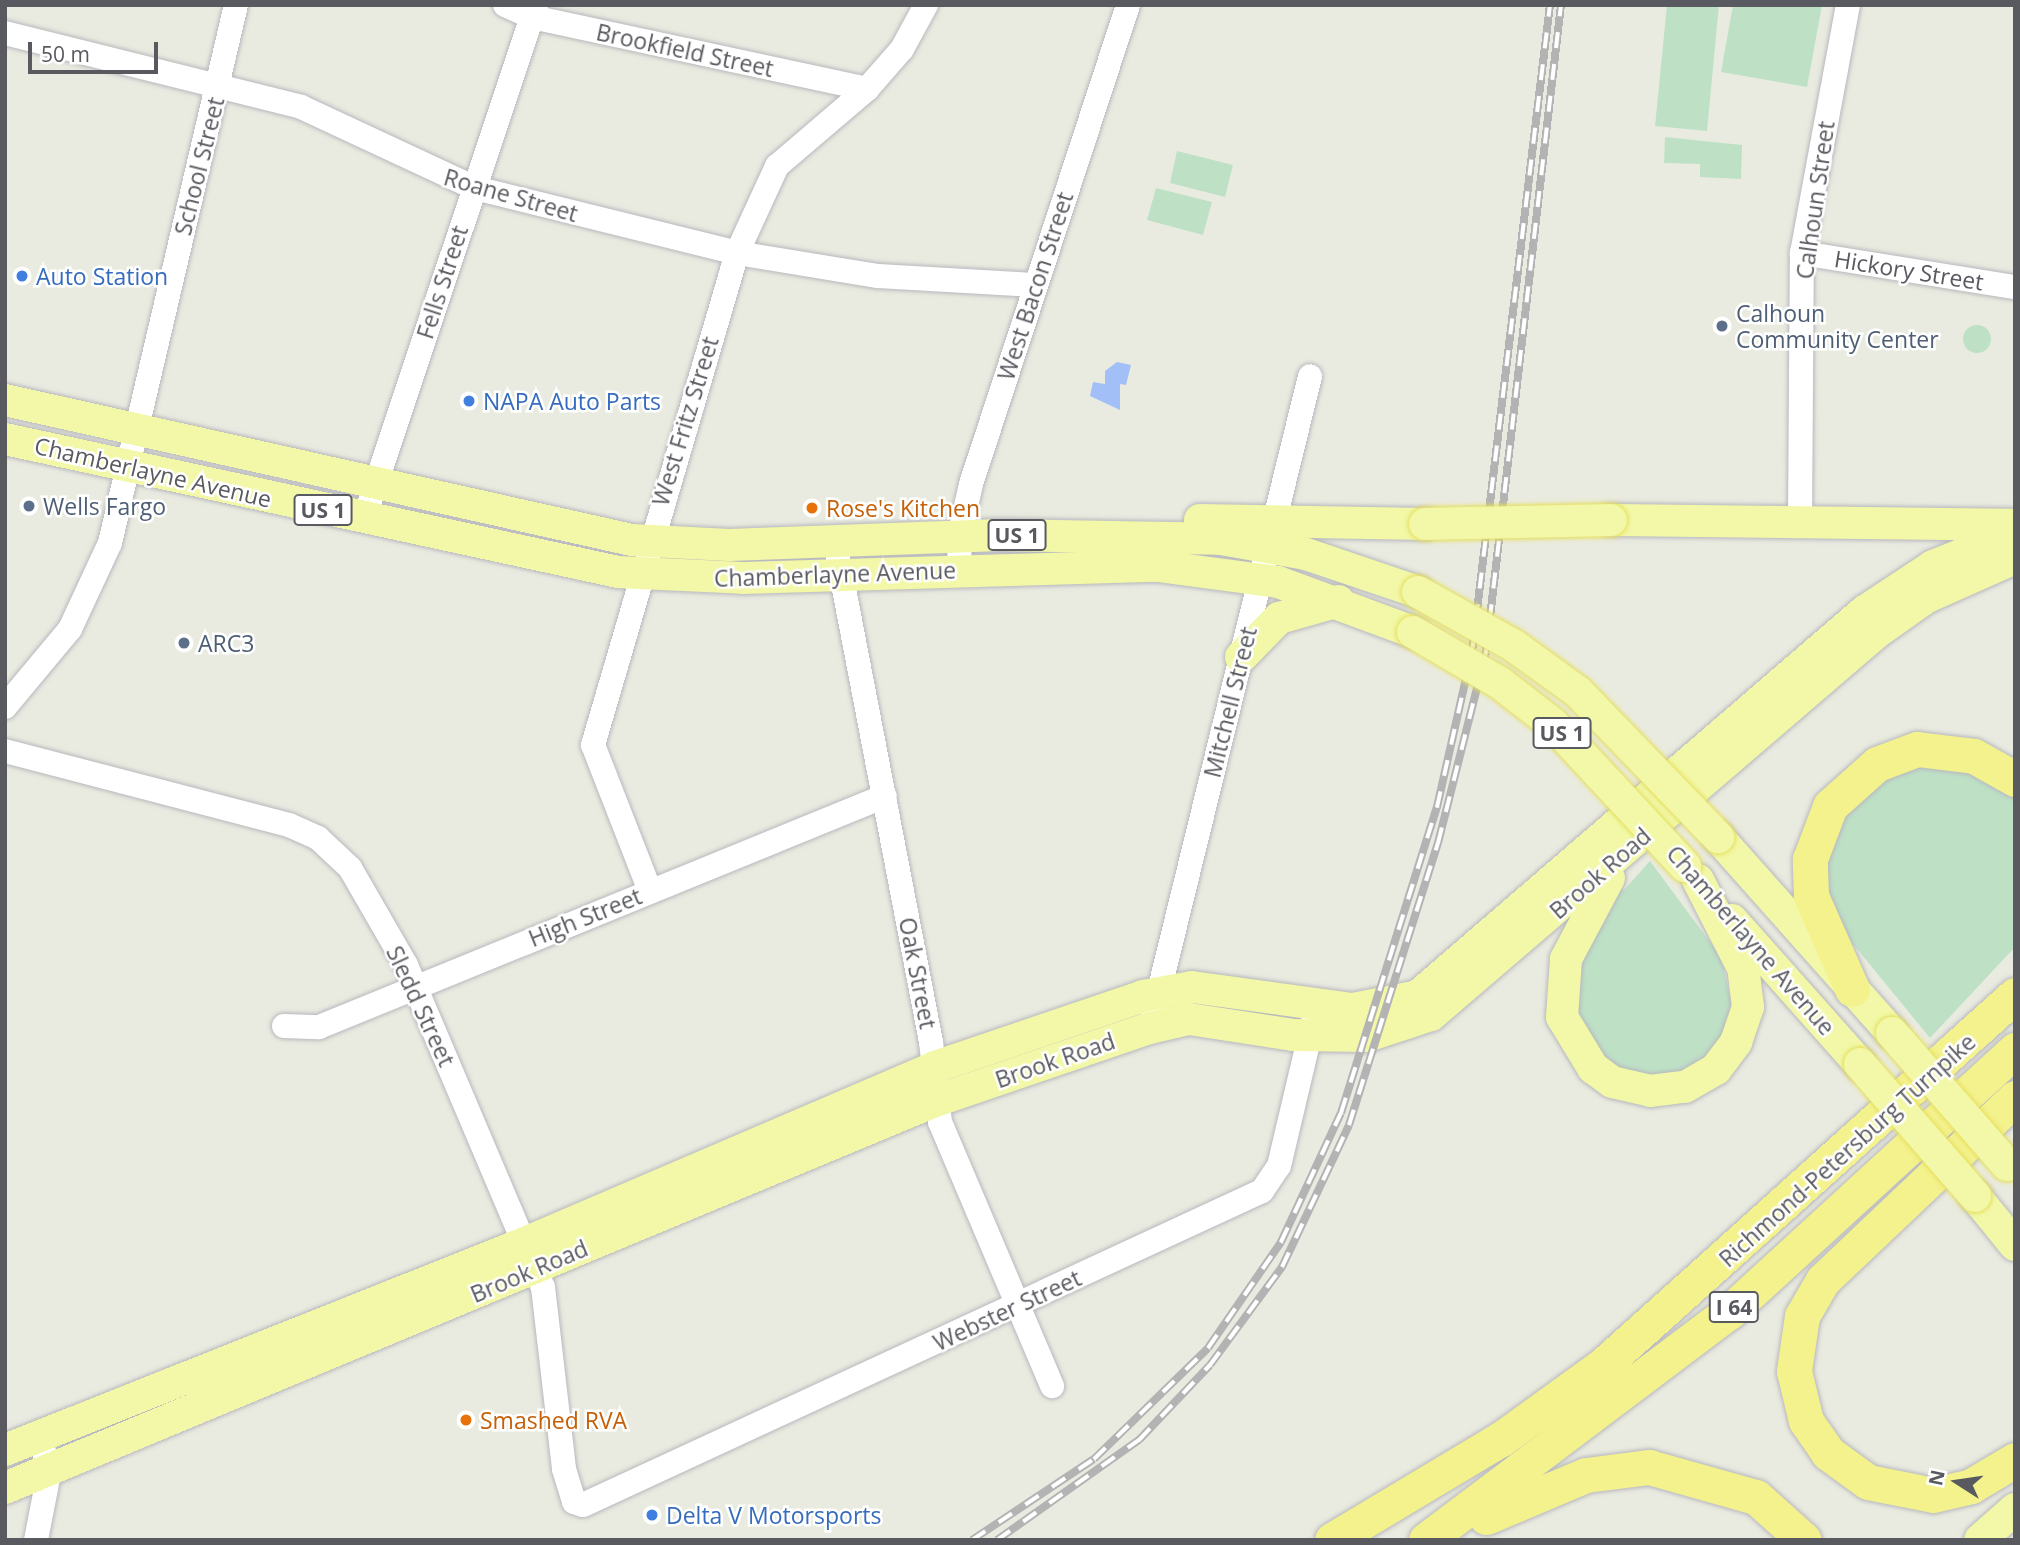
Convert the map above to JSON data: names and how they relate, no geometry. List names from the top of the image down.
{
  "streets": {
    "highway": ["Richmond-Petersburg Turnpike", "I 64"],
    "main road": ["Chamberlayne Avenue", "US 1", "Brook Road"],
    "street": [
      "Brookfield Street",
      "School Street",
      "Roane Street",
      "Calhoun Street",
      "Hickory Street",
      "Fells Street",
      "West Bacon Street",
      "West Fritz Street",
      "Mitchell Street",
      "High Street",
      "Oak Street",
      "Sledd Street",
      "Webster Street"
    ]
  },
  "crossings": [
    ["Brookfield Street", "Fells Street"],
    ["Brookfield Street", "West Fritz Street"],
    ["School Street", "Roane Street"],
    ["School Street", "Chamberlayne Avenue"],
    ["Roane Street", "Fells Street"],
    ["Roane Street", "West Bacon Street"],
    ["Roane Street", "West Fritz Street"],
    ["Calhoun Street", "Hickory Street"],
    ["Calhoun Street", "Chamberlayne Avenue"],
    ["Fells Street", "Chamberlayne Avenue"],
    ["West Bacon Street", "Chamberlayne Avenue"],
    ["West Fritz Street", "Chamberlayne Avenue"],
    ["West Fritz Street", "High Street"],
    ["Chamberlayne Avenue", "Mitchell Street"],
    ["Chamberlayne Avenue", "Oak Street"],
    ["Mitchell Street", "Brook Road"],
    ["Brook Road", "Oak Street"],
    ["Brook Road", "Sledd Street"],
    ["Brook Road", "Webster Street"],
    ["High Street", "Oak Street"],
    ["High Street", "Sledd Street"],
    ["Oak Street", "Webster Street"],
    ["Sledd Street", "Webster Street"]
  ],
  "places": [
    "Auto Station",
    "Calhoun Community Center",
    "NAPA Auto Parts",
    "Wells Fargo",
    "Rose's Kitchen",
    "ARC3",
    "Smashed RVA",
    "Delta V Motorsports"
  ],
  "scale_bar": "50 m",
  "north": "left"
}
